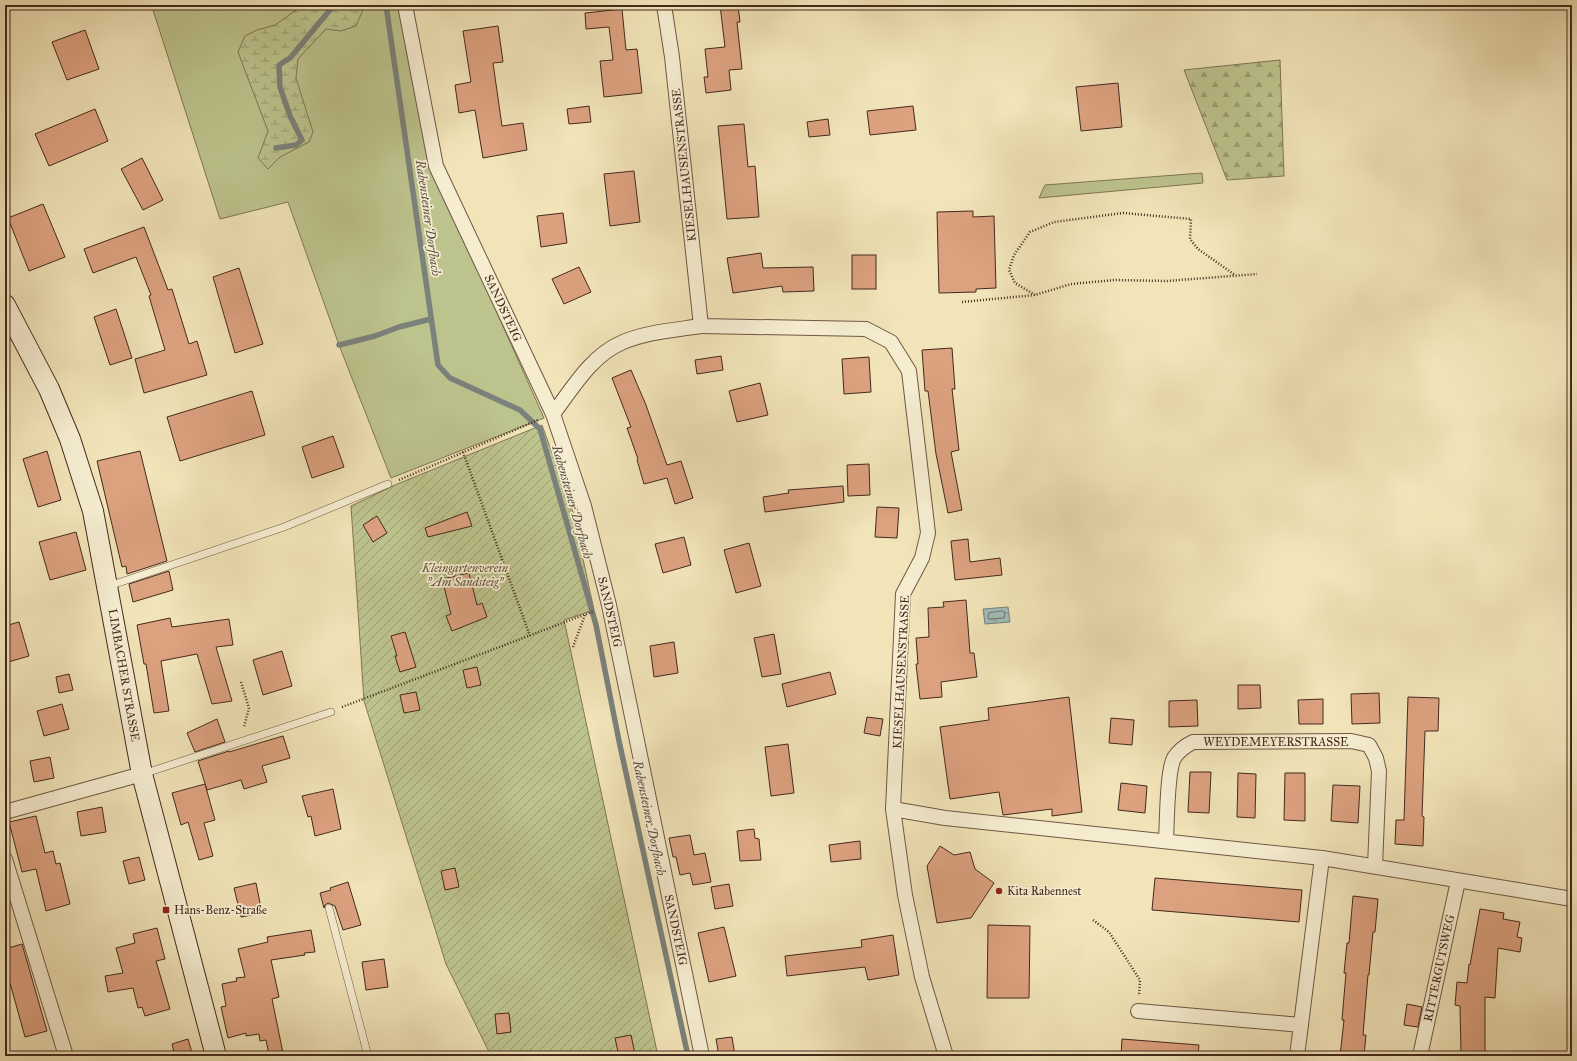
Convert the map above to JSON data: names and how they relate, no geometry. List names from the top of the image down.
{
  "streets": {
    "street": [
      "KIESELHAUSENSTRASSE",
      "SANDSTEIG",
      "LIMBACHER STRASSE",
      "WEYDEMEYERSTRASSE",
      "RITTERGUTSWEG"
    ]
  },
  "crossings": [
    ["KIESELHAUSENSTRASSE", "SANDSTEIG"]
  ],
  "water": ["Rabensteiner Dorfbach"],
  "parks": ["Kleingartenverein \"Am Sandsteig\""],
  "places": {
    "other": ["Kita Rabennest"],
    "transit": ["Hans-Benz-Straße"]
  }
}
